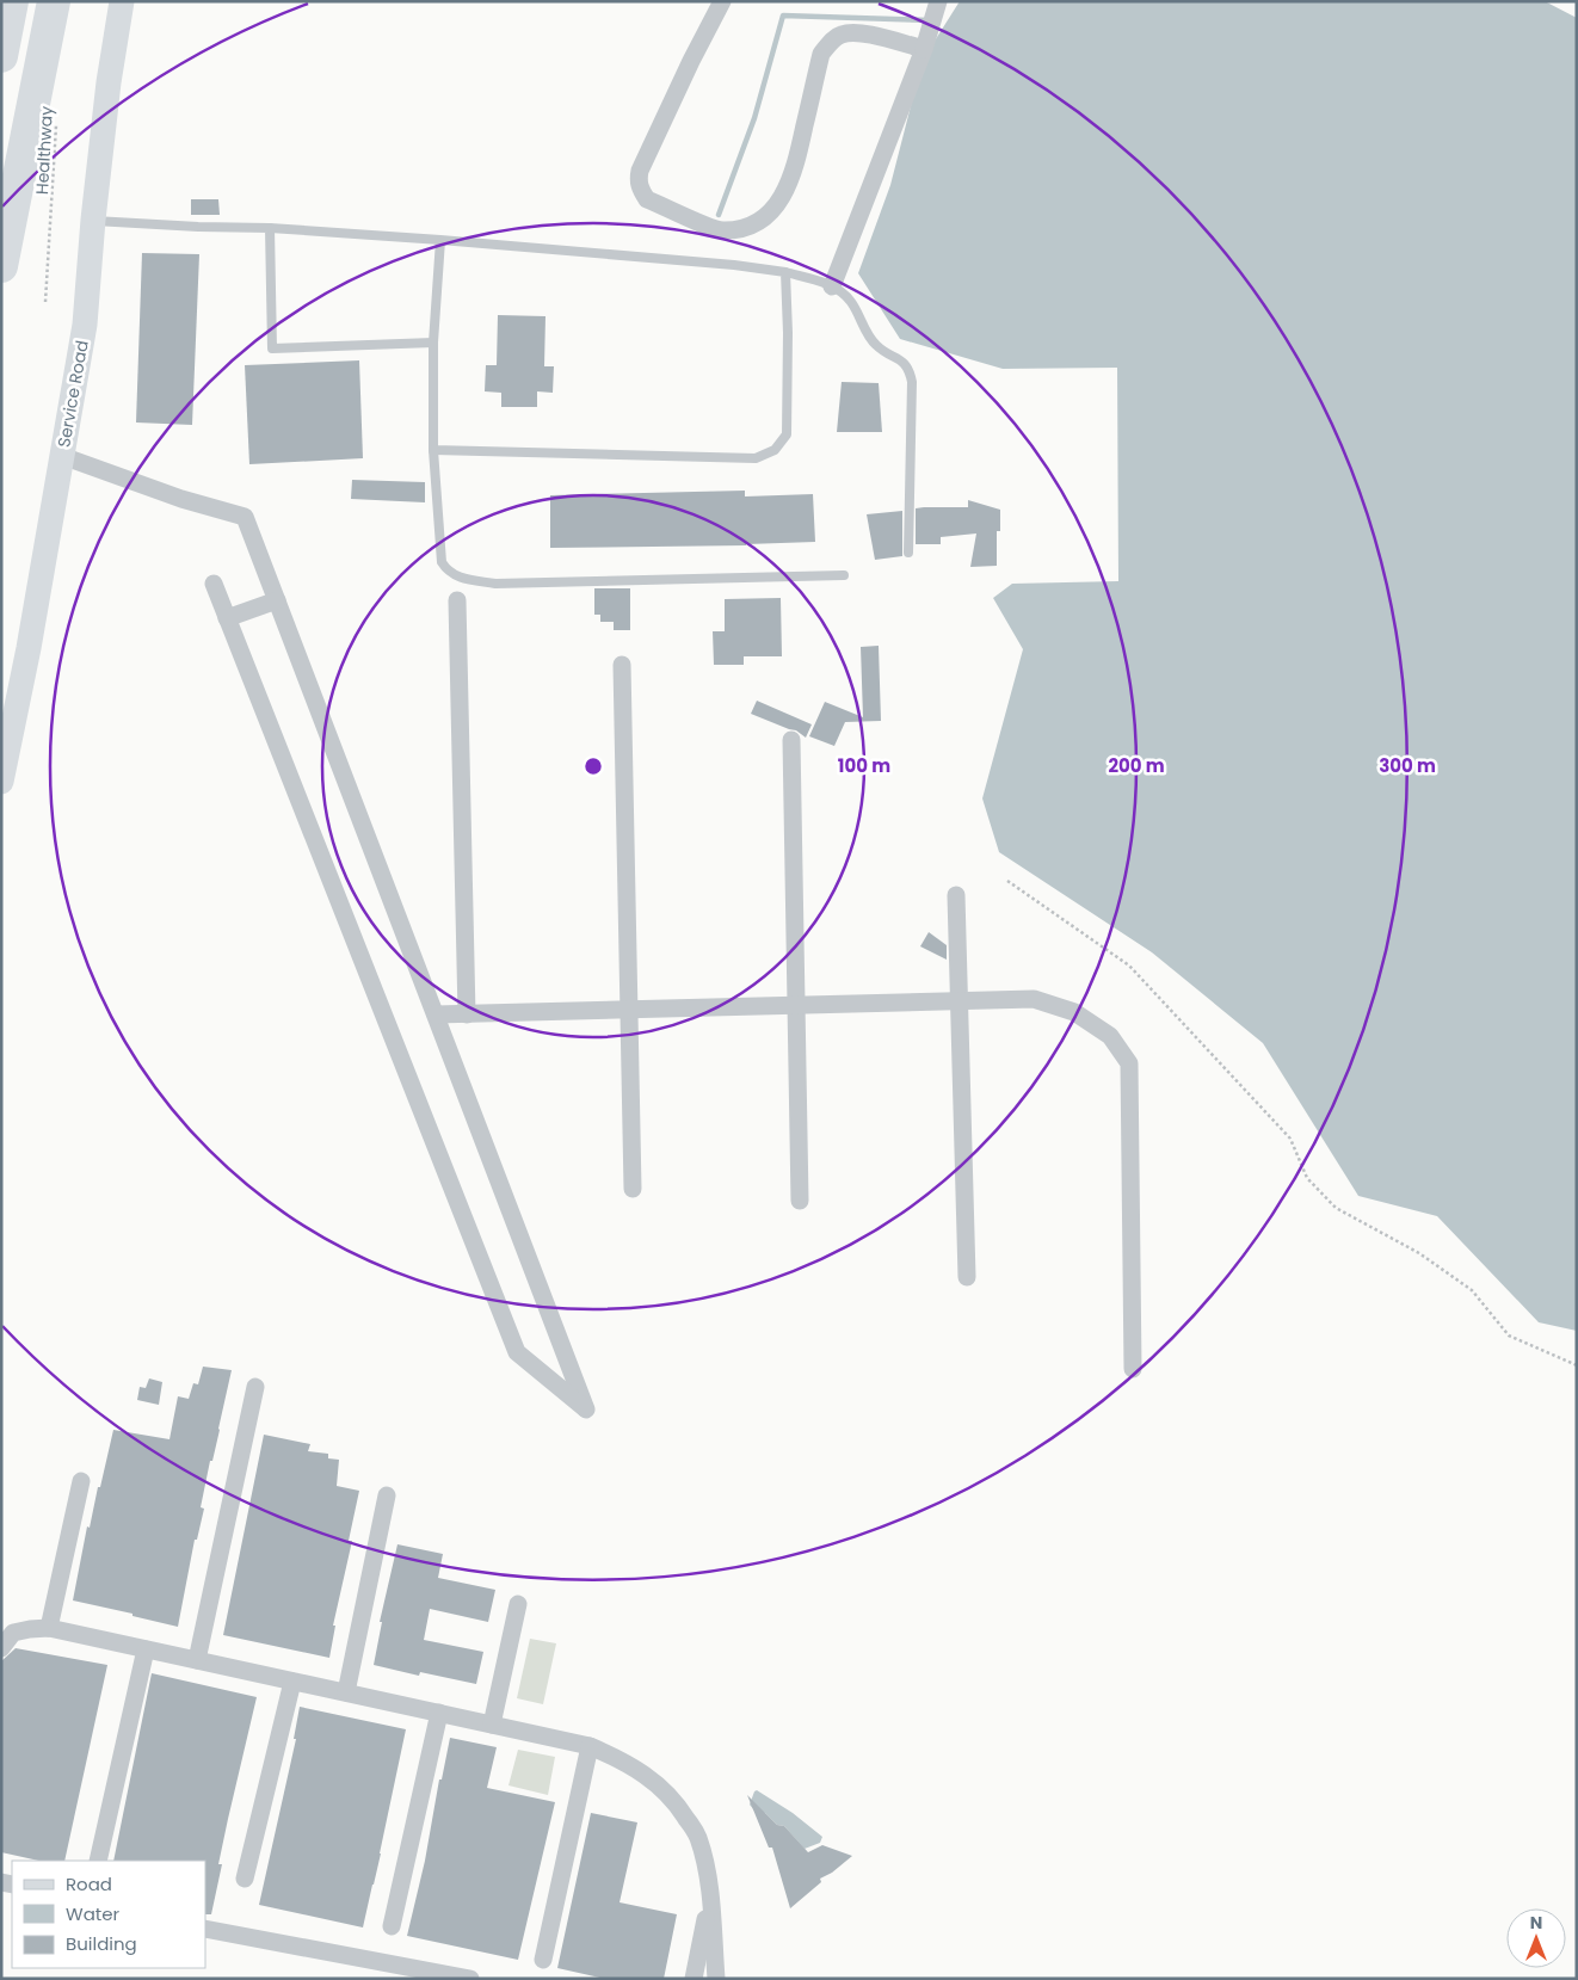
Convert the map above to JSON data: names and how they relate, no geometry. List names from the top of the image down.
{
  "streets": {
    "main road": ["Service Road"],
    "path": ["Healthway"]
  },
  "legend": ["Road", "Water", "Building"],
  "north": "top",
  "rings": ["100 m", "200 m", "300 m"]
}
